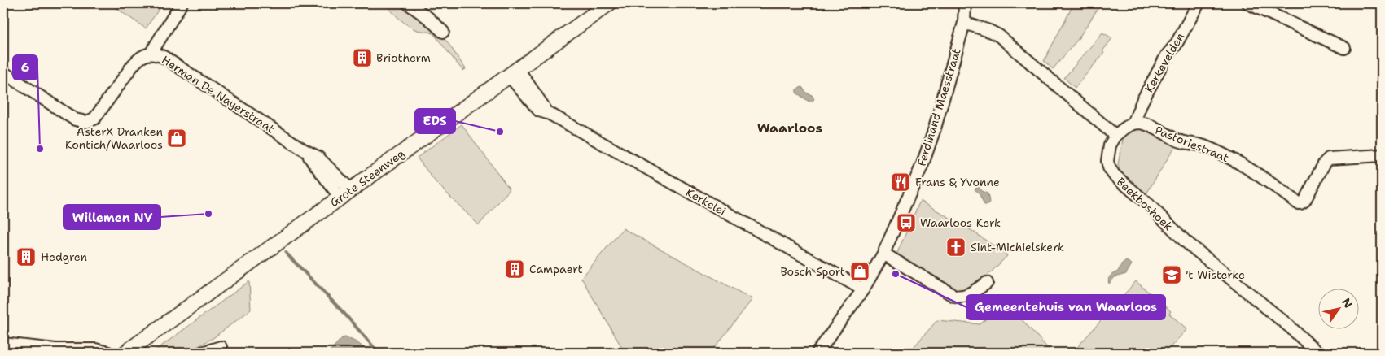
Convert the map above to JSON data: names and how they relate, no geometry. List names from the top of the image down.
{
  "streets": {
    "main road": ["Grote Steenweg"],
    "street": [
      "Kerkevelden",
      "Herman De Nayerstraat",
      "Ferdinand Maesstraat",
      "Pastoriestraat",
      "Kerkelei",
      "Beekboshoek"
    ]
  },
  "crossings": [
    ["Kerkevelden", "Pastoriestraat"],
    ["Herman De Nayerstraat", "Grote Steenweg"],
    ["Ferdinand Maesstraat", "Kerkelei"],
    ["Grote Steenweg", "Kerkelei"]
  ],
  "districts": ["Waarloos"],
  "places": {
    "building": ["Briotherm", "Hedgren", "Campaert"],
    "other": [
      "EDS",
      "6",
      "Willemen NV",
      "Gemeentehuis van Waarloos"
    ],
    "shop": ["AsterX Dranken Kontich/Waarloos", "Bosch Sport"],
    "restaurant": ["Frans & Yvonne"],
    "bus stop": ["Waarloos Kerk"],
    "church": ["Sint-Michielskerk"],
    "school or university": ["'t Wisterke"]
  },
  "north": "top right"
}
